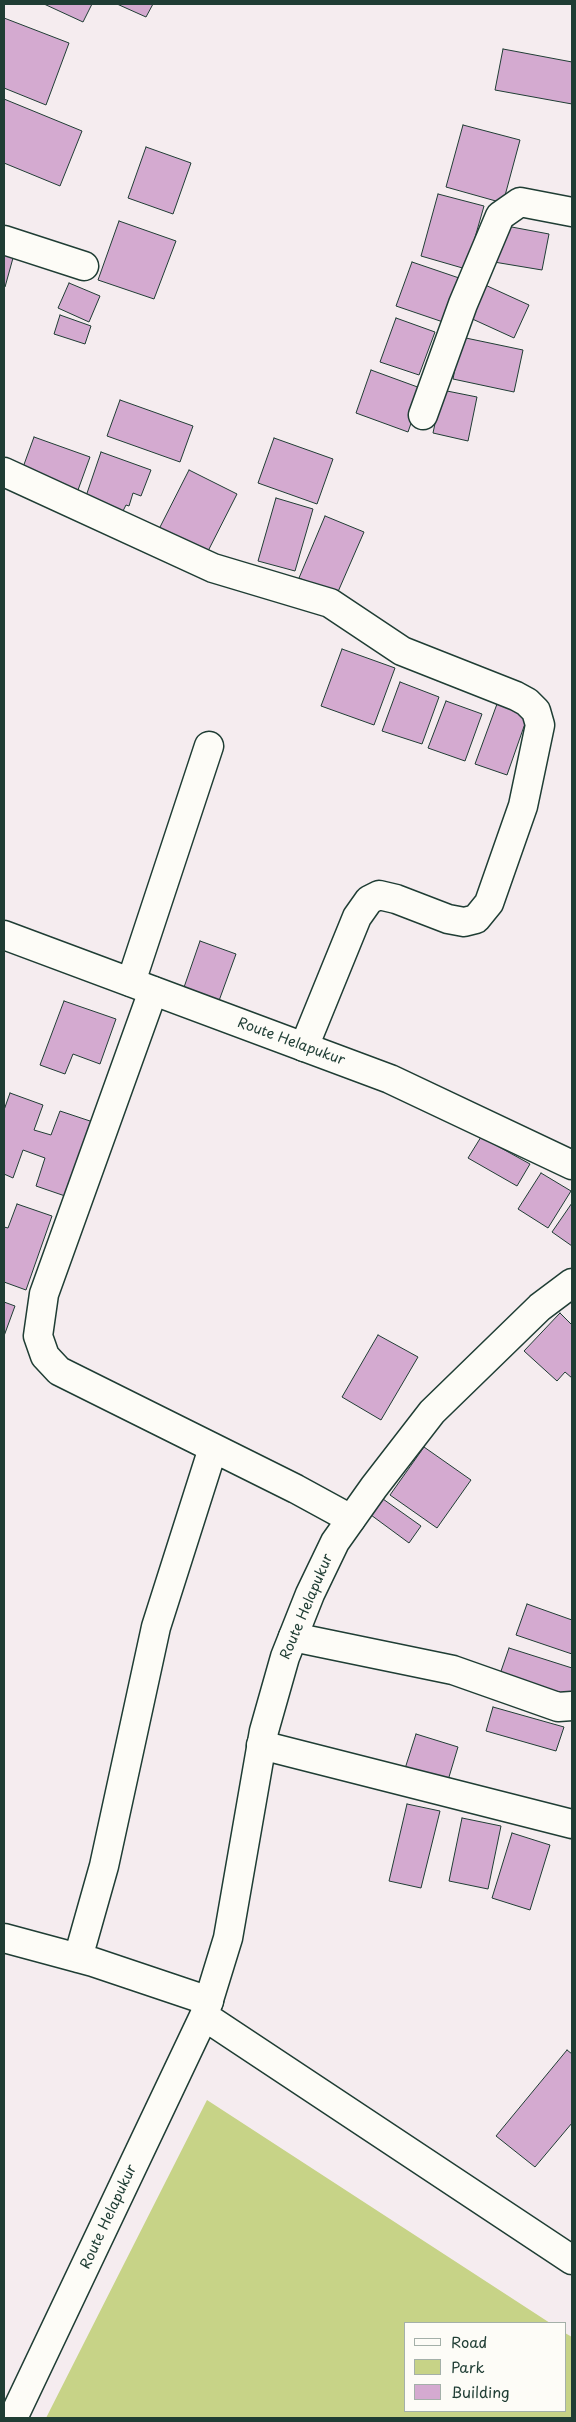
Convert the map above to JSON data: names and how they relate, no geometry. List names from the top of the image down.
{
  "streets": {
    "street": ["Route Helapukur"]
  },
  "legend": ["Road", "Park", "Building"]
}
